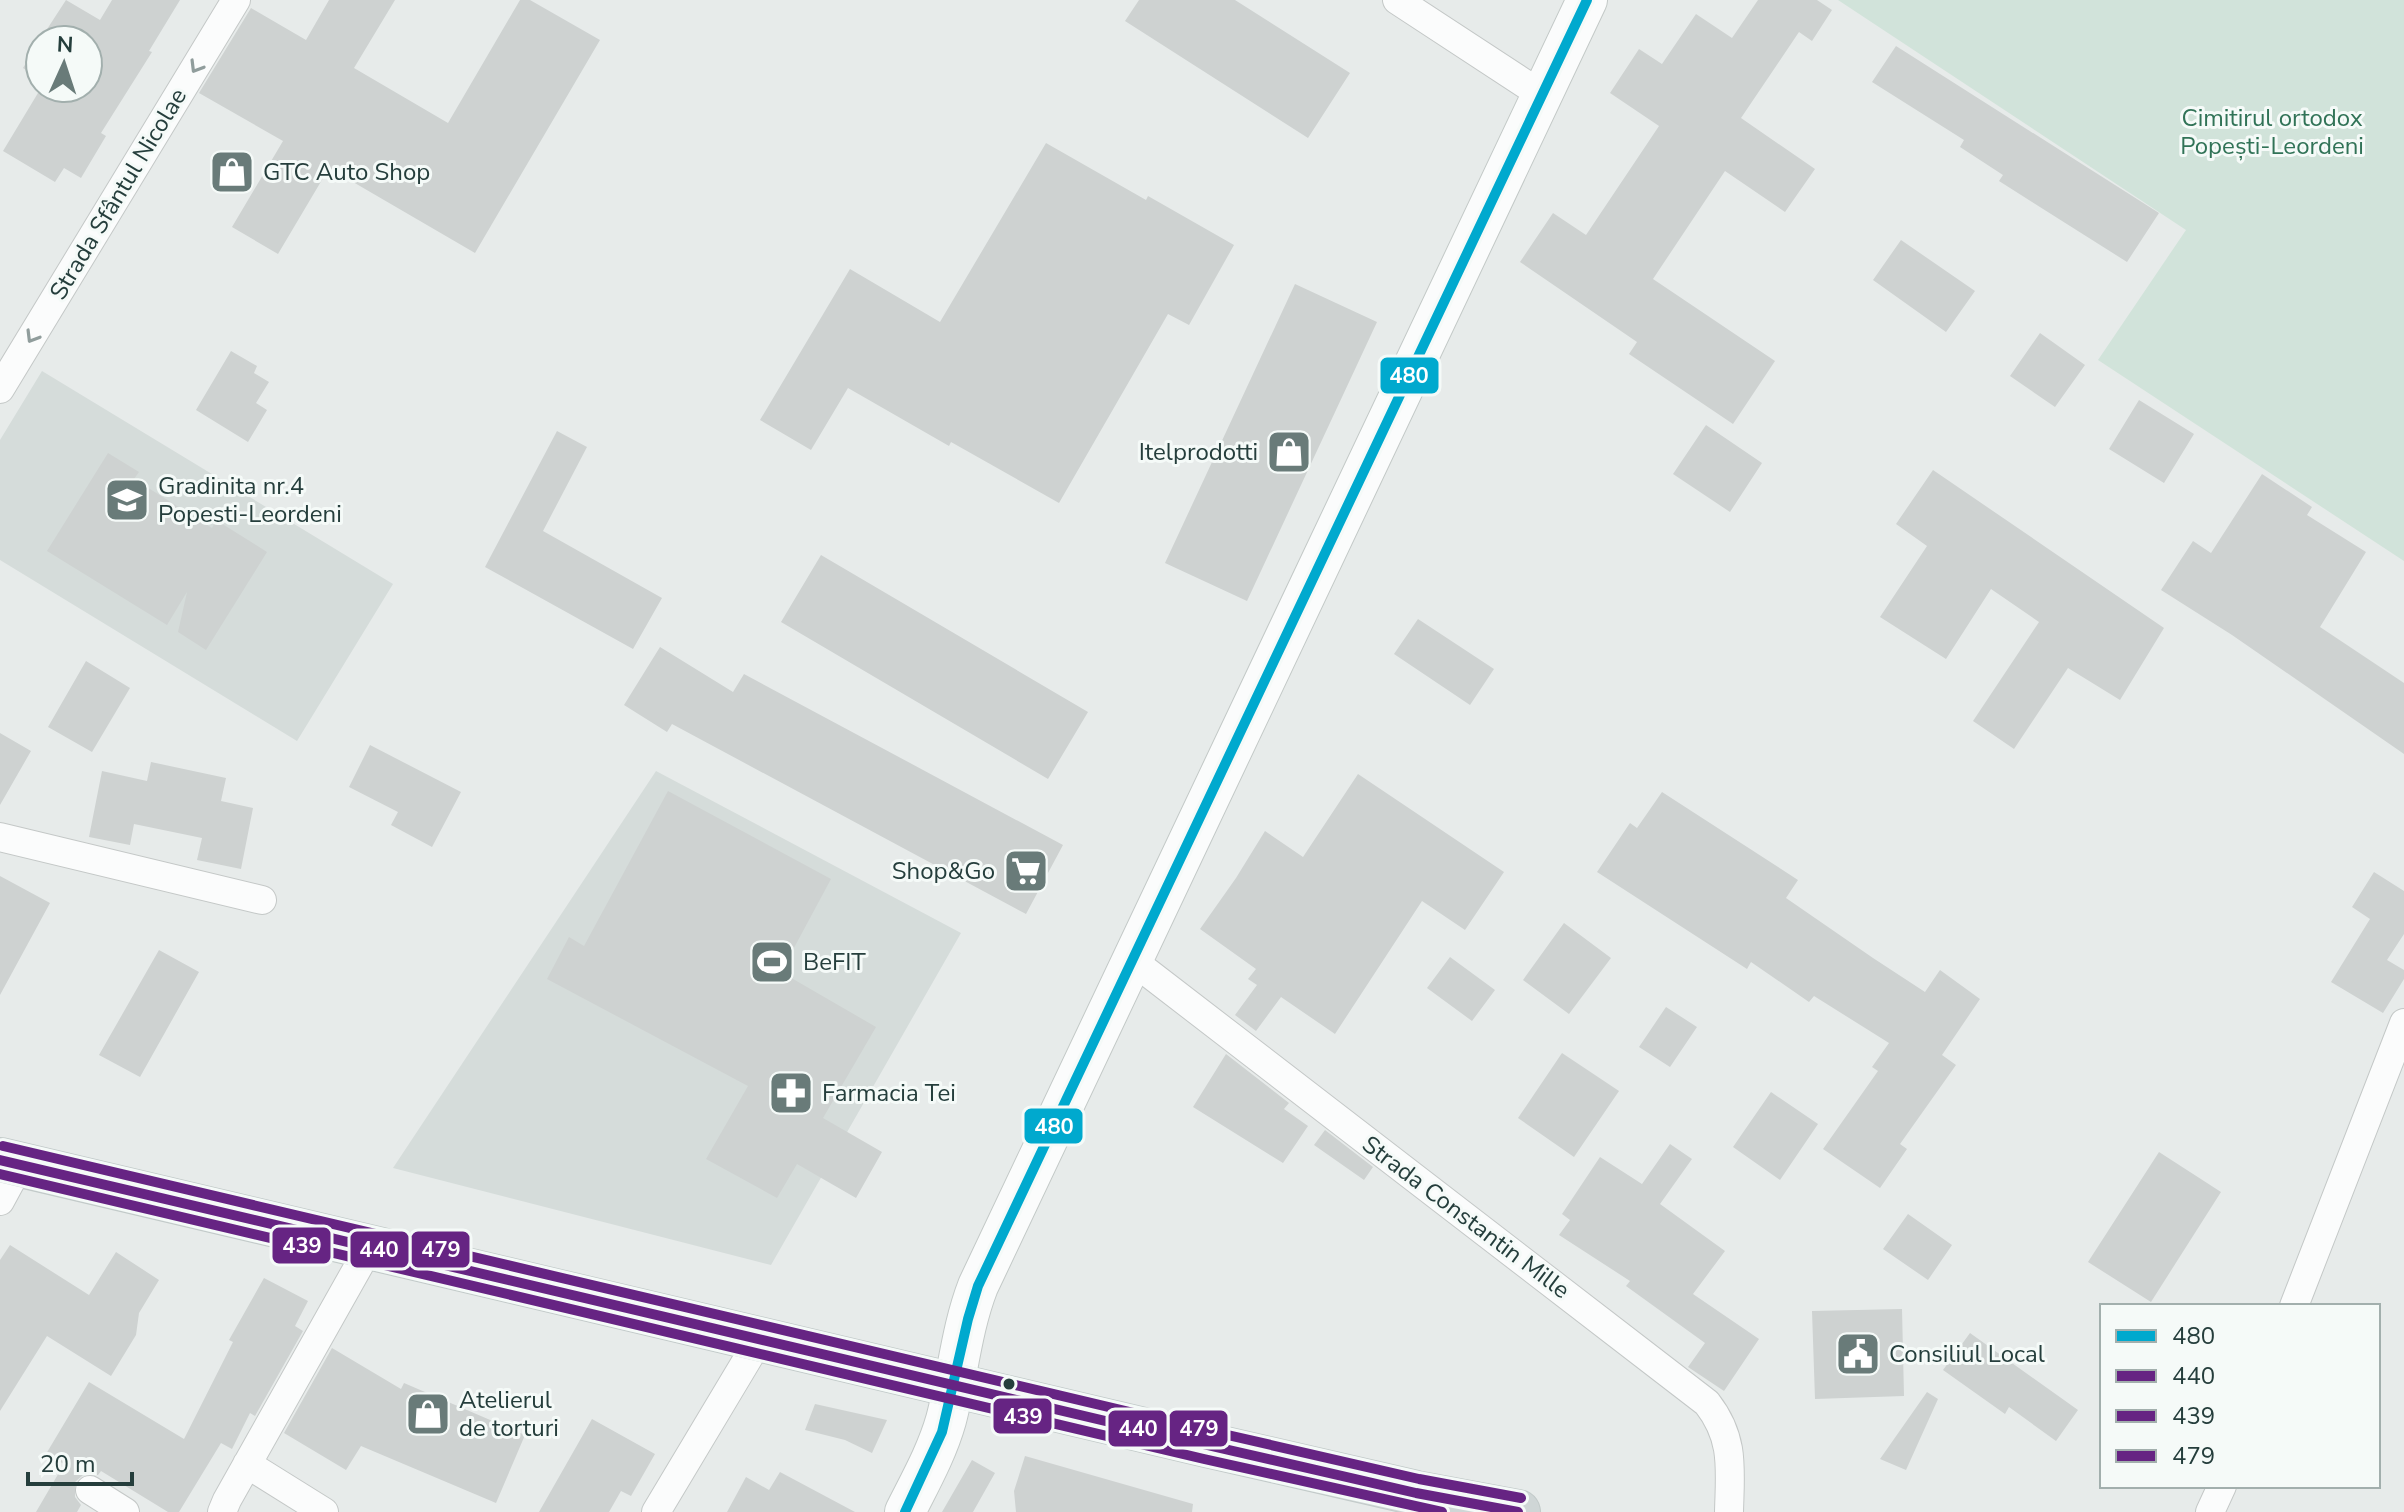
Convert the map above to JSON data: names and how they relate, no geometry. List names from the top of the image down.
{
  "streets": {
    "street": ["Strada Sfântul Nicolae", "Strada Constantin Mille"]
  },
  "one_way": ["Strada Sfântul Nicolae"],
  "parks": ["Cimitirul ortodox Popești-Leordeni"],
  "places": {
    "shop": ["GTC Auto Shop", "Itelprodotti", "Atelierul de torturi"],
    "school or university": ["Gradinita nr.4 Popesti-Leordeni"],
    "supermarket": ["Shop&Go"],
    "sports": ["BeFIT"],
    "pharmacy": ["Farmacia Tei"],
    "public building": ["Consiliul Local"]
  },
  "lines": [
    "transit line 480",
    "transit line 479",
    "transit line 440",
    "transit line 439"
  ],
  "legend": [
    "480",
    "440",
    "439",
    "479"
  ],
  "scale_bar": "20 m",
  "north": "top"
}
